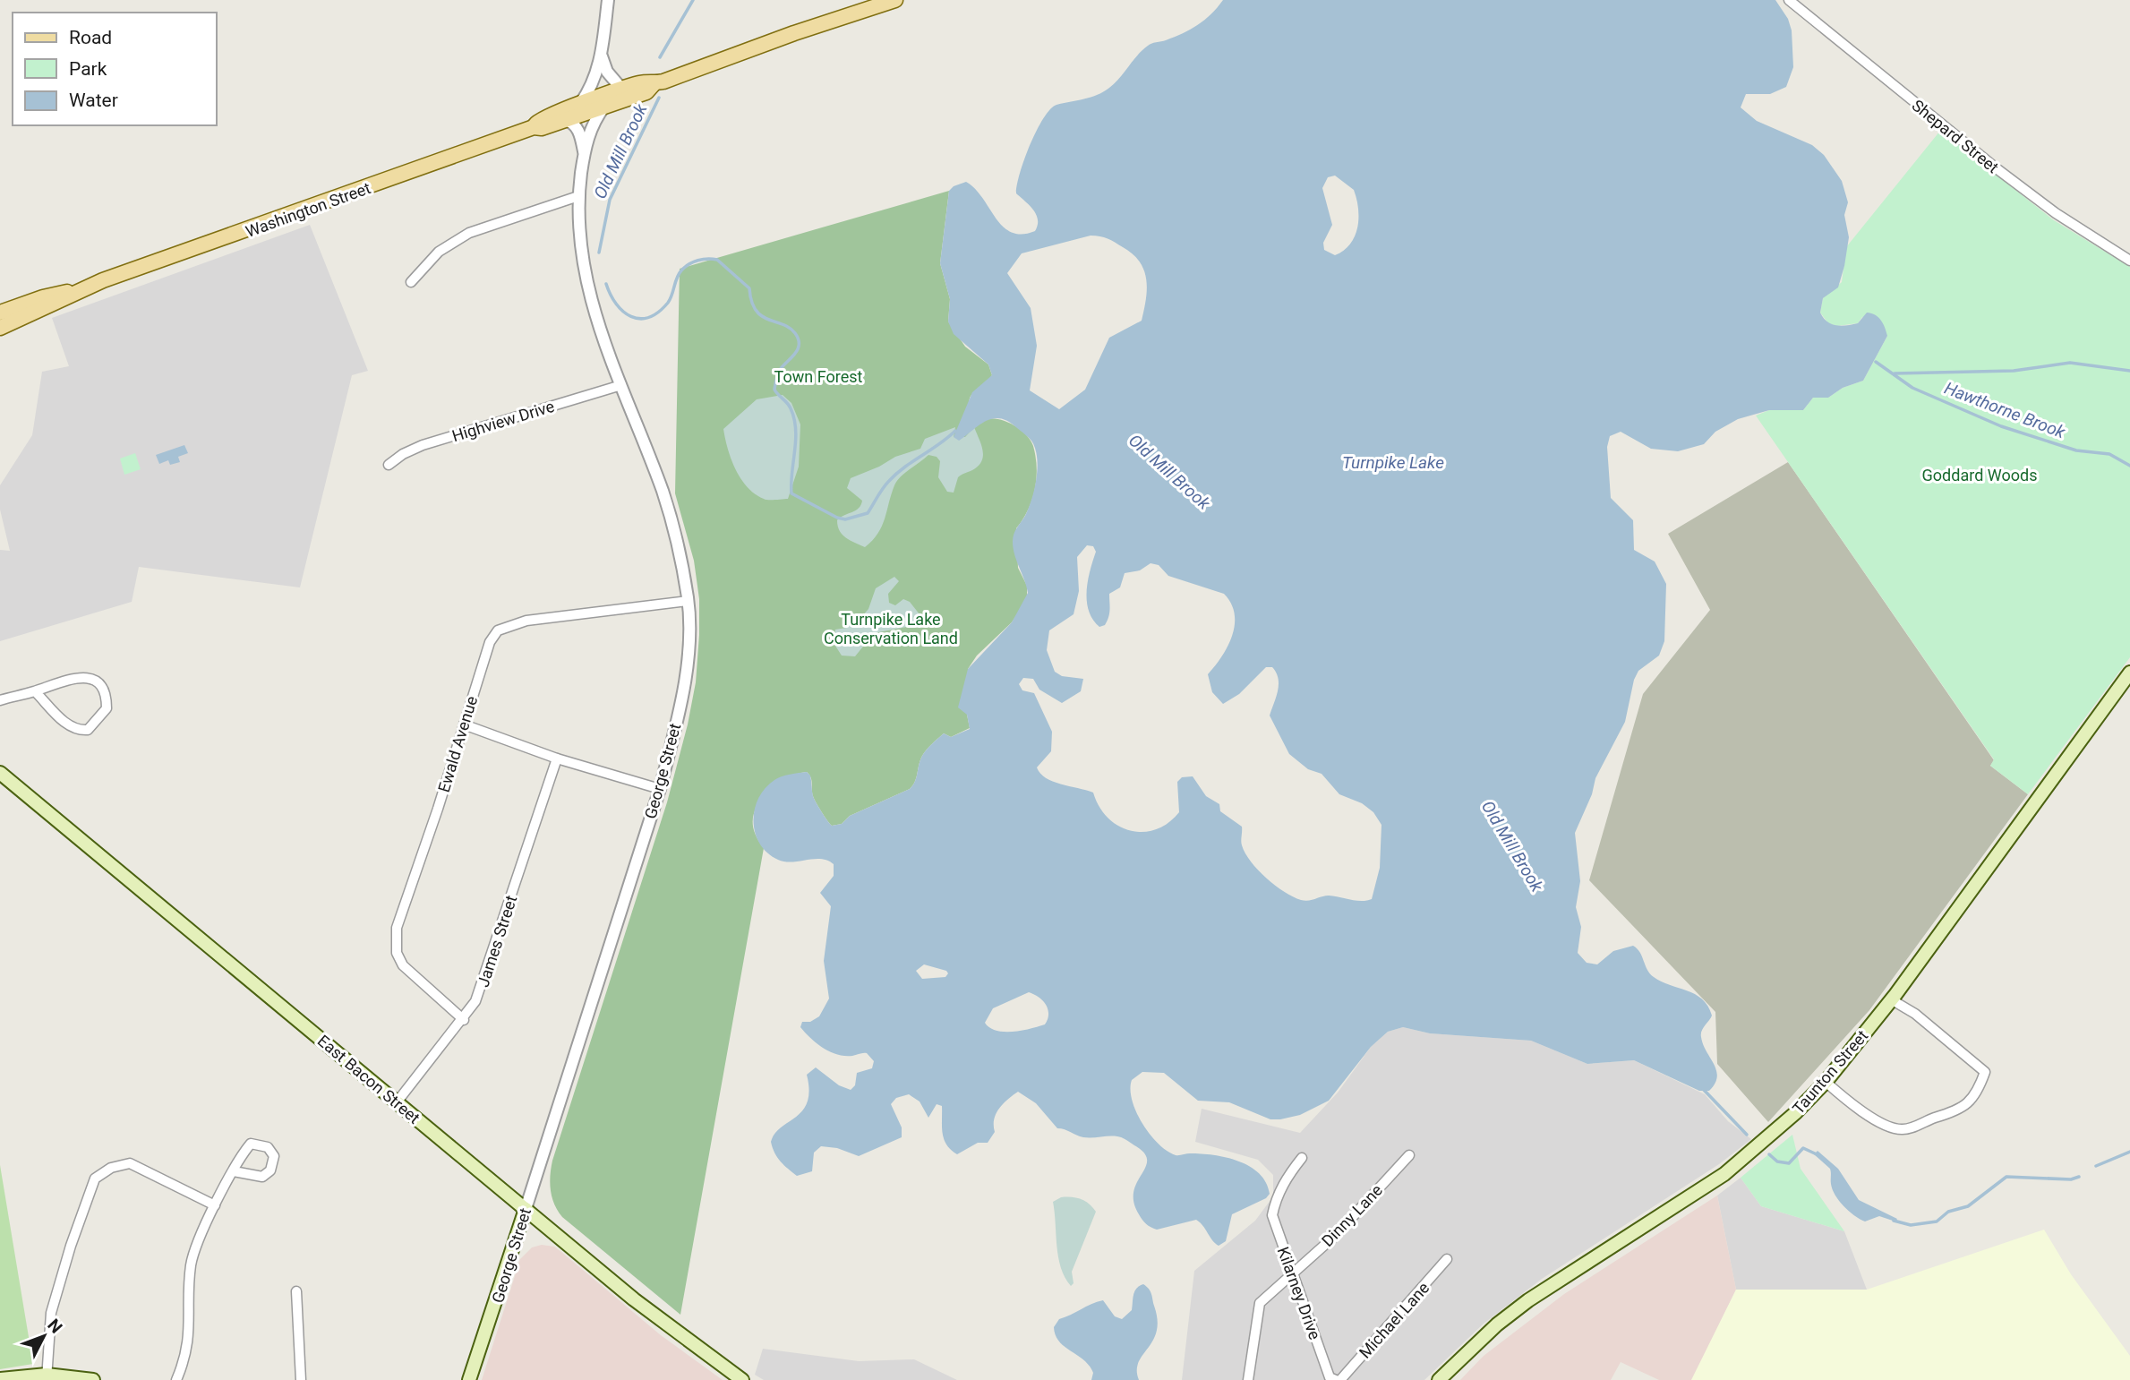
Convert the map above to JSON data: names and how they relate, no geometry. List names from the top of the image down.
{
  "streets": {
    "main road": [
      "Washington Street",
      "George Street",
      "Taunton Street",
      "East Bacon Street"
    ],
    "street": [
      "Shepard Street",
      "Highview Drive",
      "Ewald Avenue",
      "James Street",
      "Dinny Lane",
      "Kilarney Drive",
      "Michael Lane"
    ]
  },
  "crossings": [
    ["Washington Street", "George Street"],
    ["Highview Drive", "George Street"],
    ["Ewald Avenue", "George Street"],
    ["Ewald Avenue", "James Street"],
    ["George Street", "East Bacon Street"],
    ["James Street", "East Bacon Street"],
    ["Dinny Lane", "Kilarney Drive"]
  ],
  "water": ["Old Mill Brook", "Hawthorne Brook", "Turnpike Lake"],
  "parks": ["Town Forest", "Goddard Woods", "Turnpike Lake Conservation Land"],
  "legend": ["Road", "Park", "Water"],
  "north": "top right"
}
